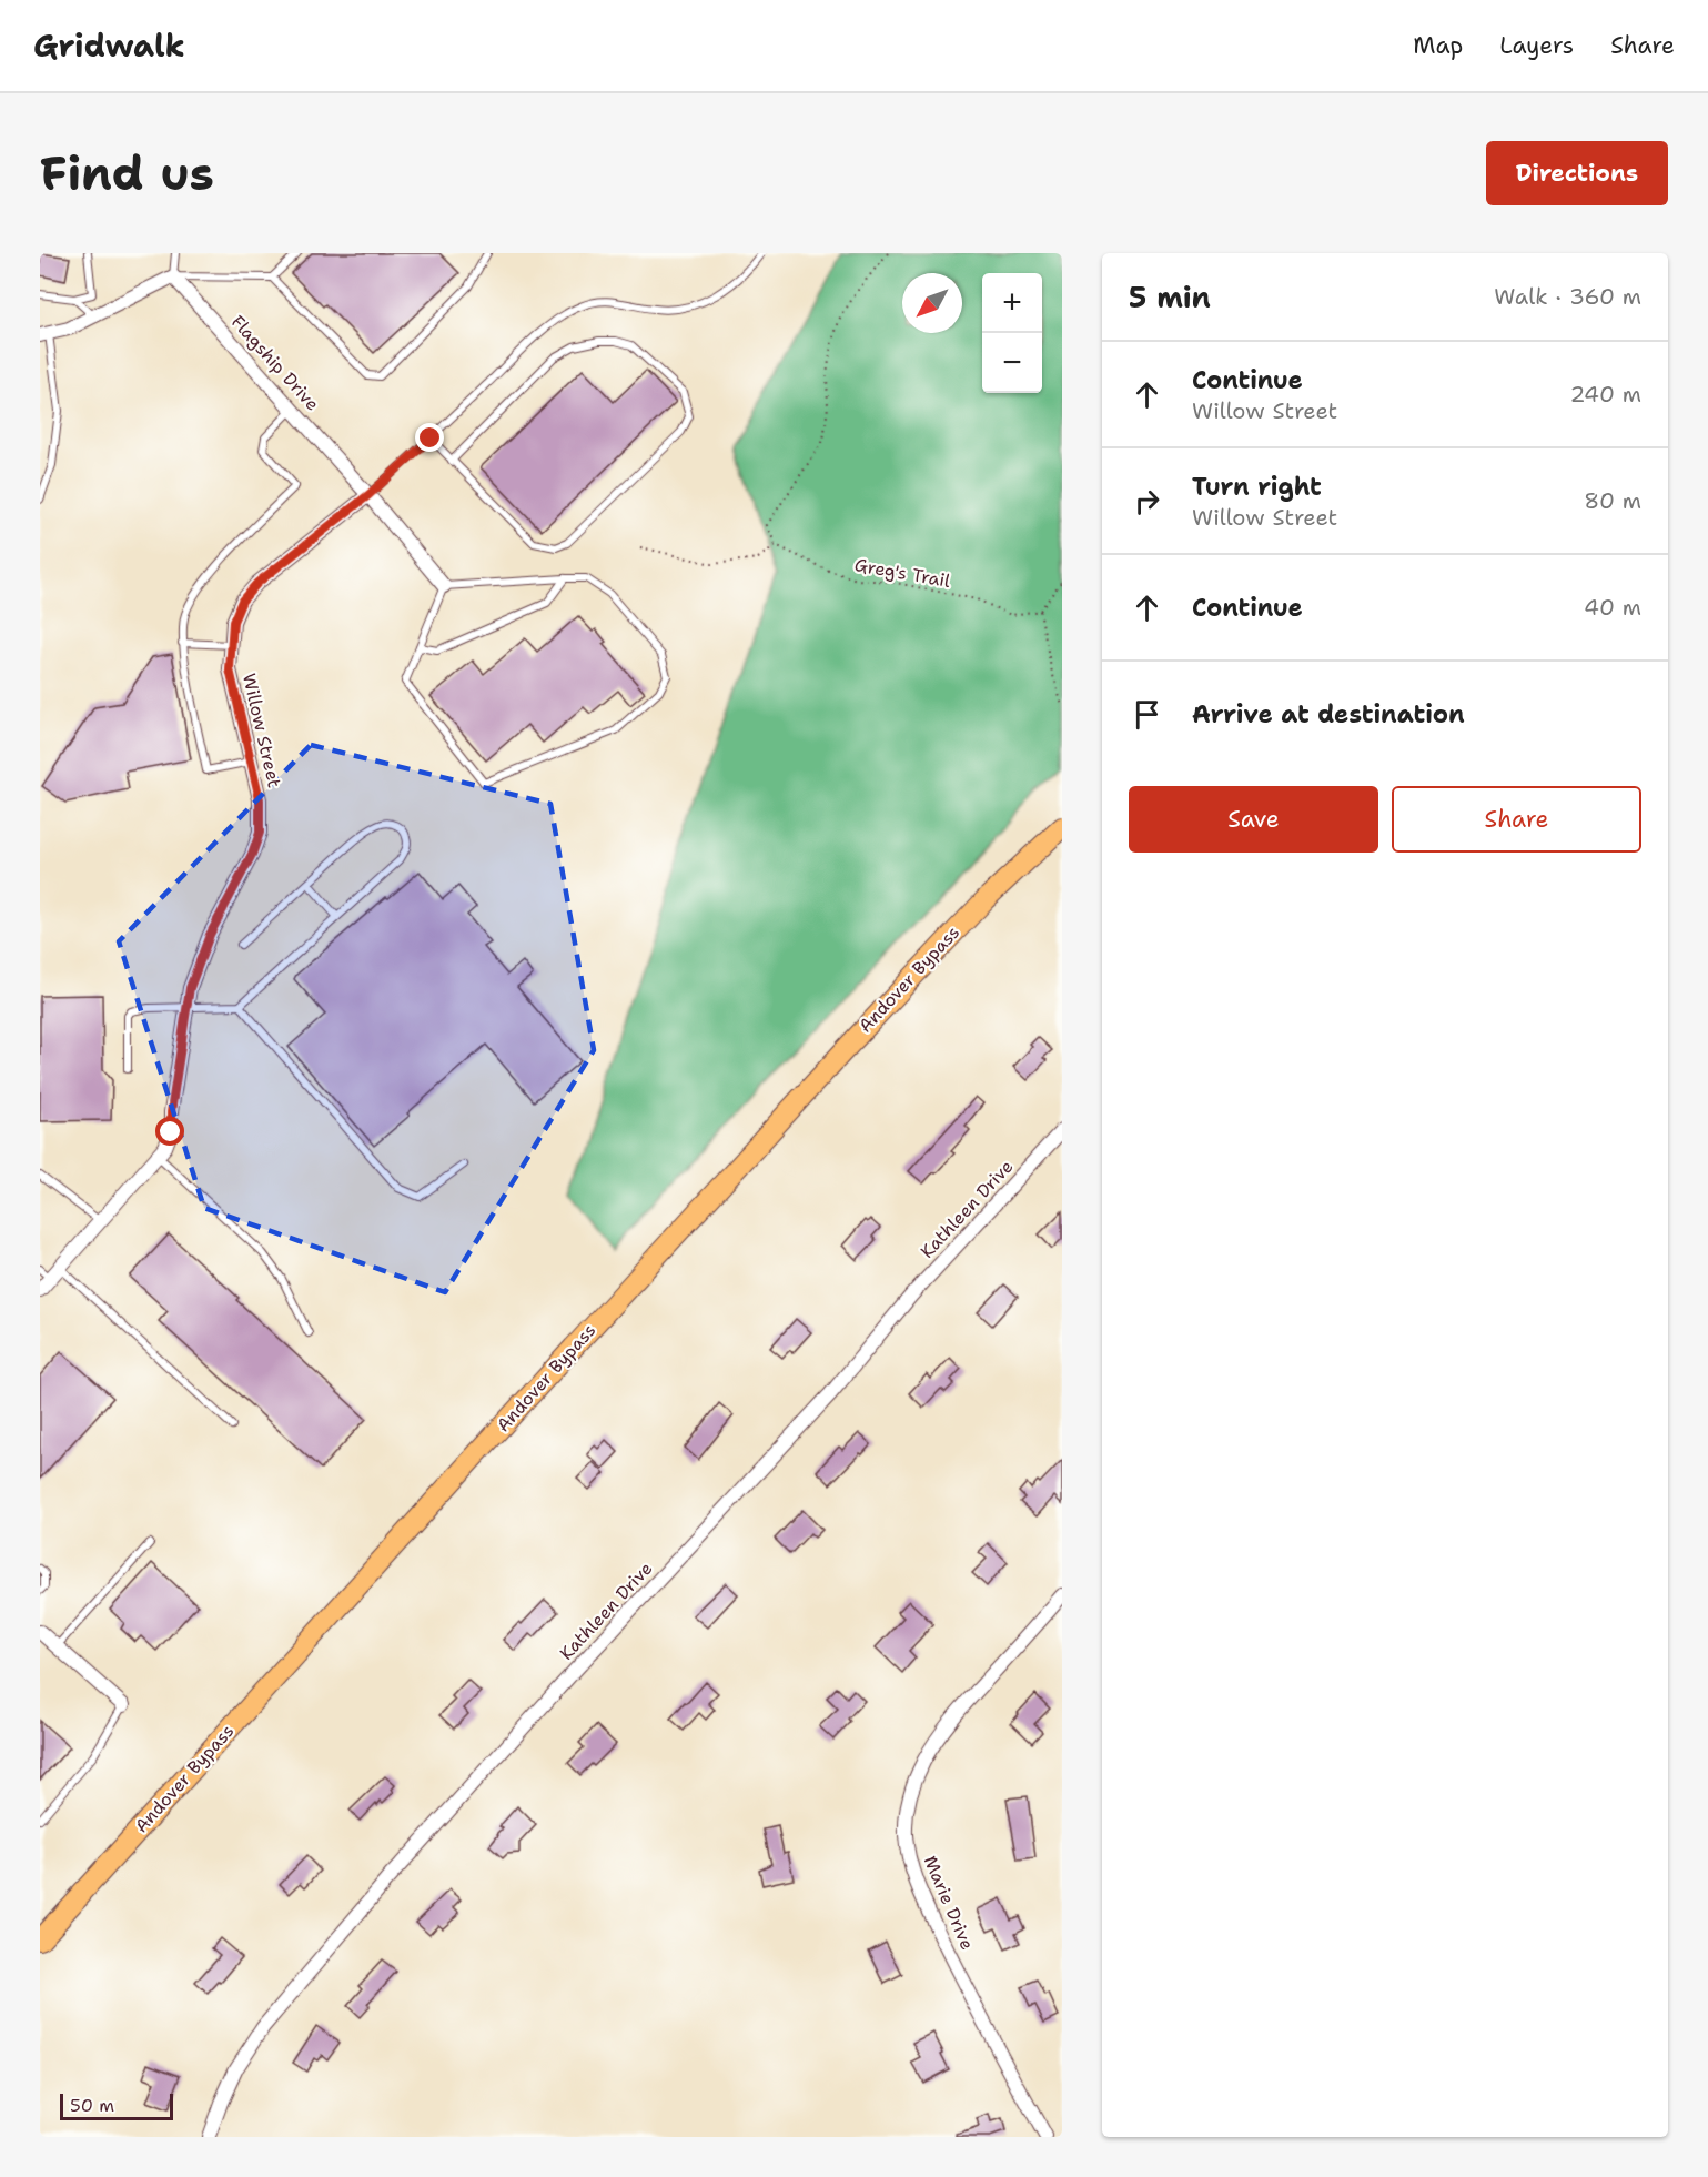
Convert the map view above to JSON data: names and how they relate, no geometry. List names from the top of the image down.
{
  "streets": {
    "main road": ["Andover Bypass"],
    "street": [
      "Flagship Drive",
      "Willow Street",
      "Kathleen Drive",
      "Marie Drive"
    ],
    "path": ["Greg's Trail"]
  },
  "crossings": [
    ["Flagship Drive", "Willow Street"]
  ],
  "scale_bar": "50 m",
  "north": "bottom left",
  "page": {
    "header": "Gridwalk",
    "nav": ["Map", "Layers", "Share"],
    "buttons": [
      "Directions",
      ["Save", "Share"]
    ],
    "title": "Find us",
    "heading": ["5 min", "Walk · 360 m"],
    "map_buttons": ["+", "−"],
    "list": [
      ["Continue", "Willow Street", "240 m"],
      ["Turn right", "Willow Street", "80 m"],
      ["Continue", "40 m"],
      "Arrive at destination"
    ],
    "scale": "50 m"
  }
}
